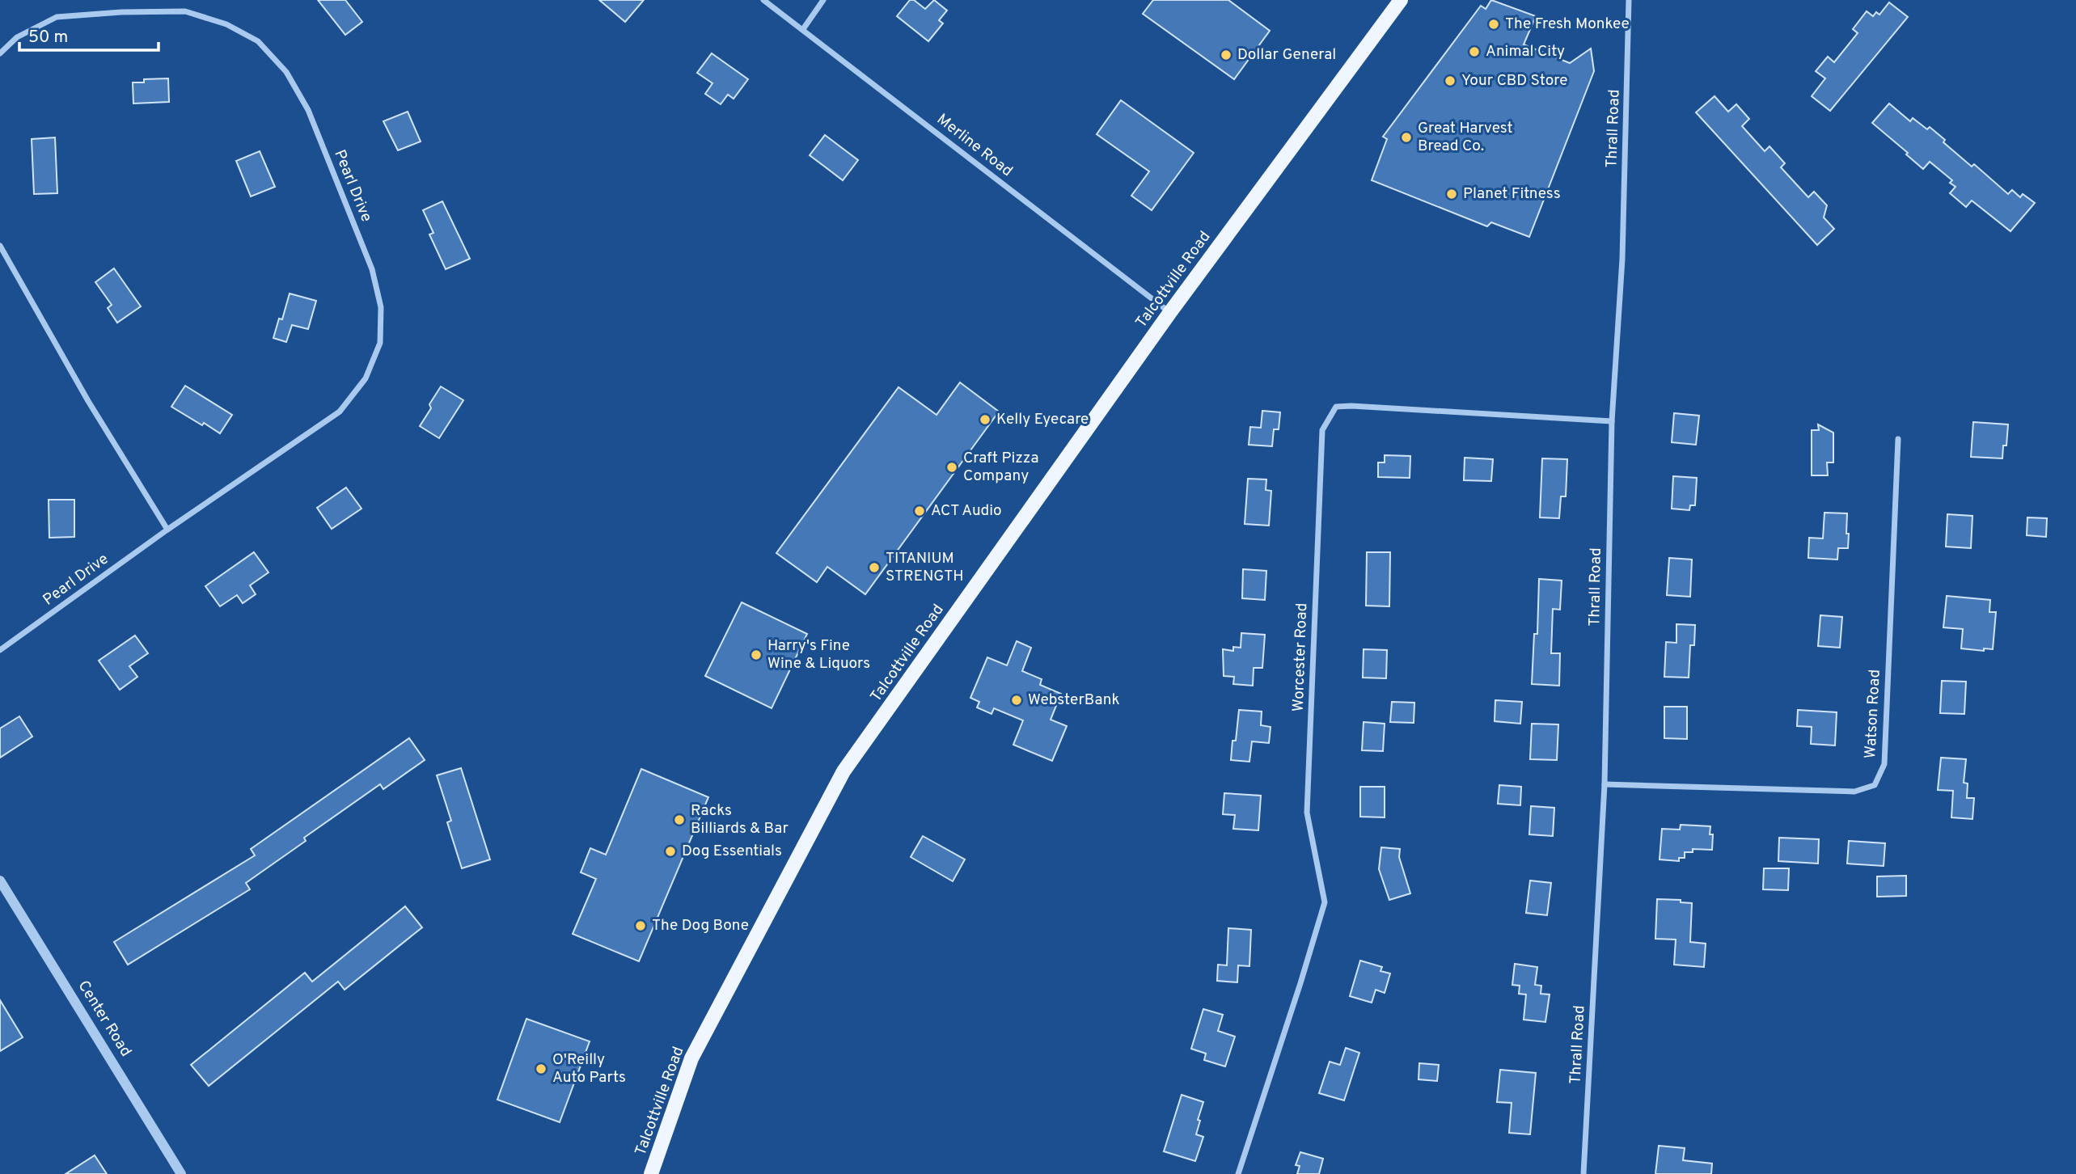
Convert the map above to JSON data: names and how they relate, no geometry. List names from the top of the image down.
{
  "streets": {
    "main road": ["Talcottville Road"],
    "street": [
      "Thrall Road",
      "Merline Road",
      "Pearl Drive",
      "Worcester Road",
      "Watson Road",
      "Center Road"
    ]
  },
  "crossings": [
    ["Thrall Road", "Worcester Road"],
    ["Thrall Road", "Watson Road"],
    ["Merline Road", "Talcottville Road"]
  ],
  "places": [
    "The Fresh Monkee",
    "Animal City",
    "Dollar General",
    "Your CBD Store",
    "Great Harvest Bread Co.",
    "Planet Fitness",
    "Kelly Eyecare",
    "Craft Pizza Company",
    "ACT Audio",
    "TITANIUM STRENGTH",
    "Harry's Fine Wine & Liquors",
    "WebsterBank",
    "Racks Billiards & Bar",
    "Dog Essentials",
    "The Dog Bone",
    "O'Reilly Auto Parts"
  ],
  "scale_bar": "50 m"
}
